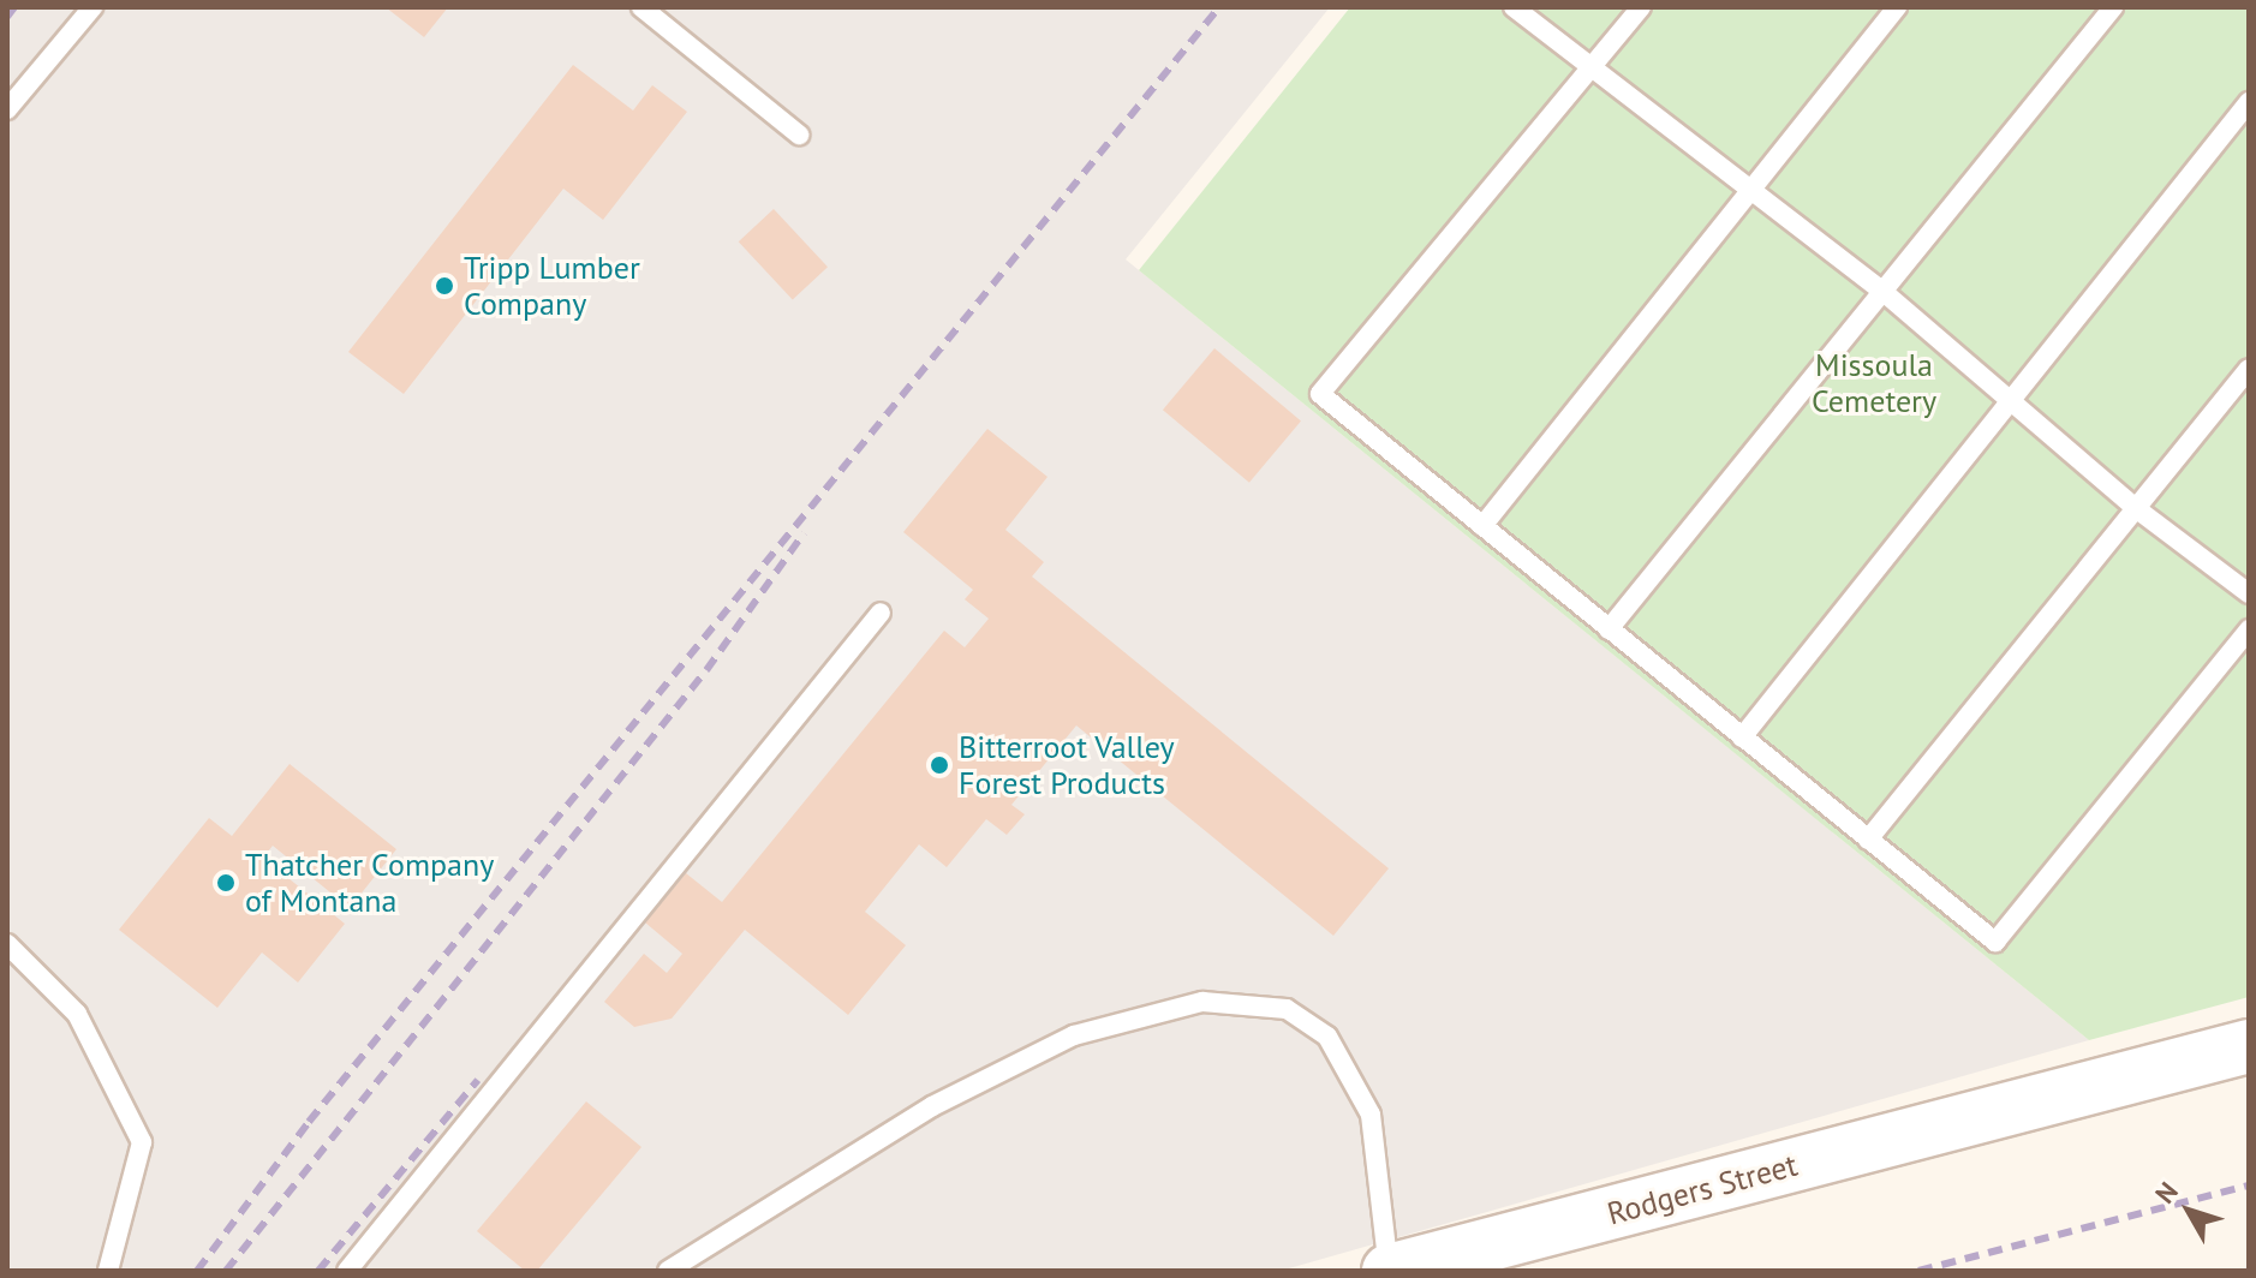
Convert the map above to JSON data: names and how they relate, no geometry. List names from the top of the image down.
{
  "streets": {
    "street": ["Rodgers Street"]
  },
  "parks": ["Missoula Cemetery"],
  "places": ["Tripp Lumber Company", "Bitterroot Valley Forest Products", "Thatcher Company of Montana"],
  "north": "top left"
}
